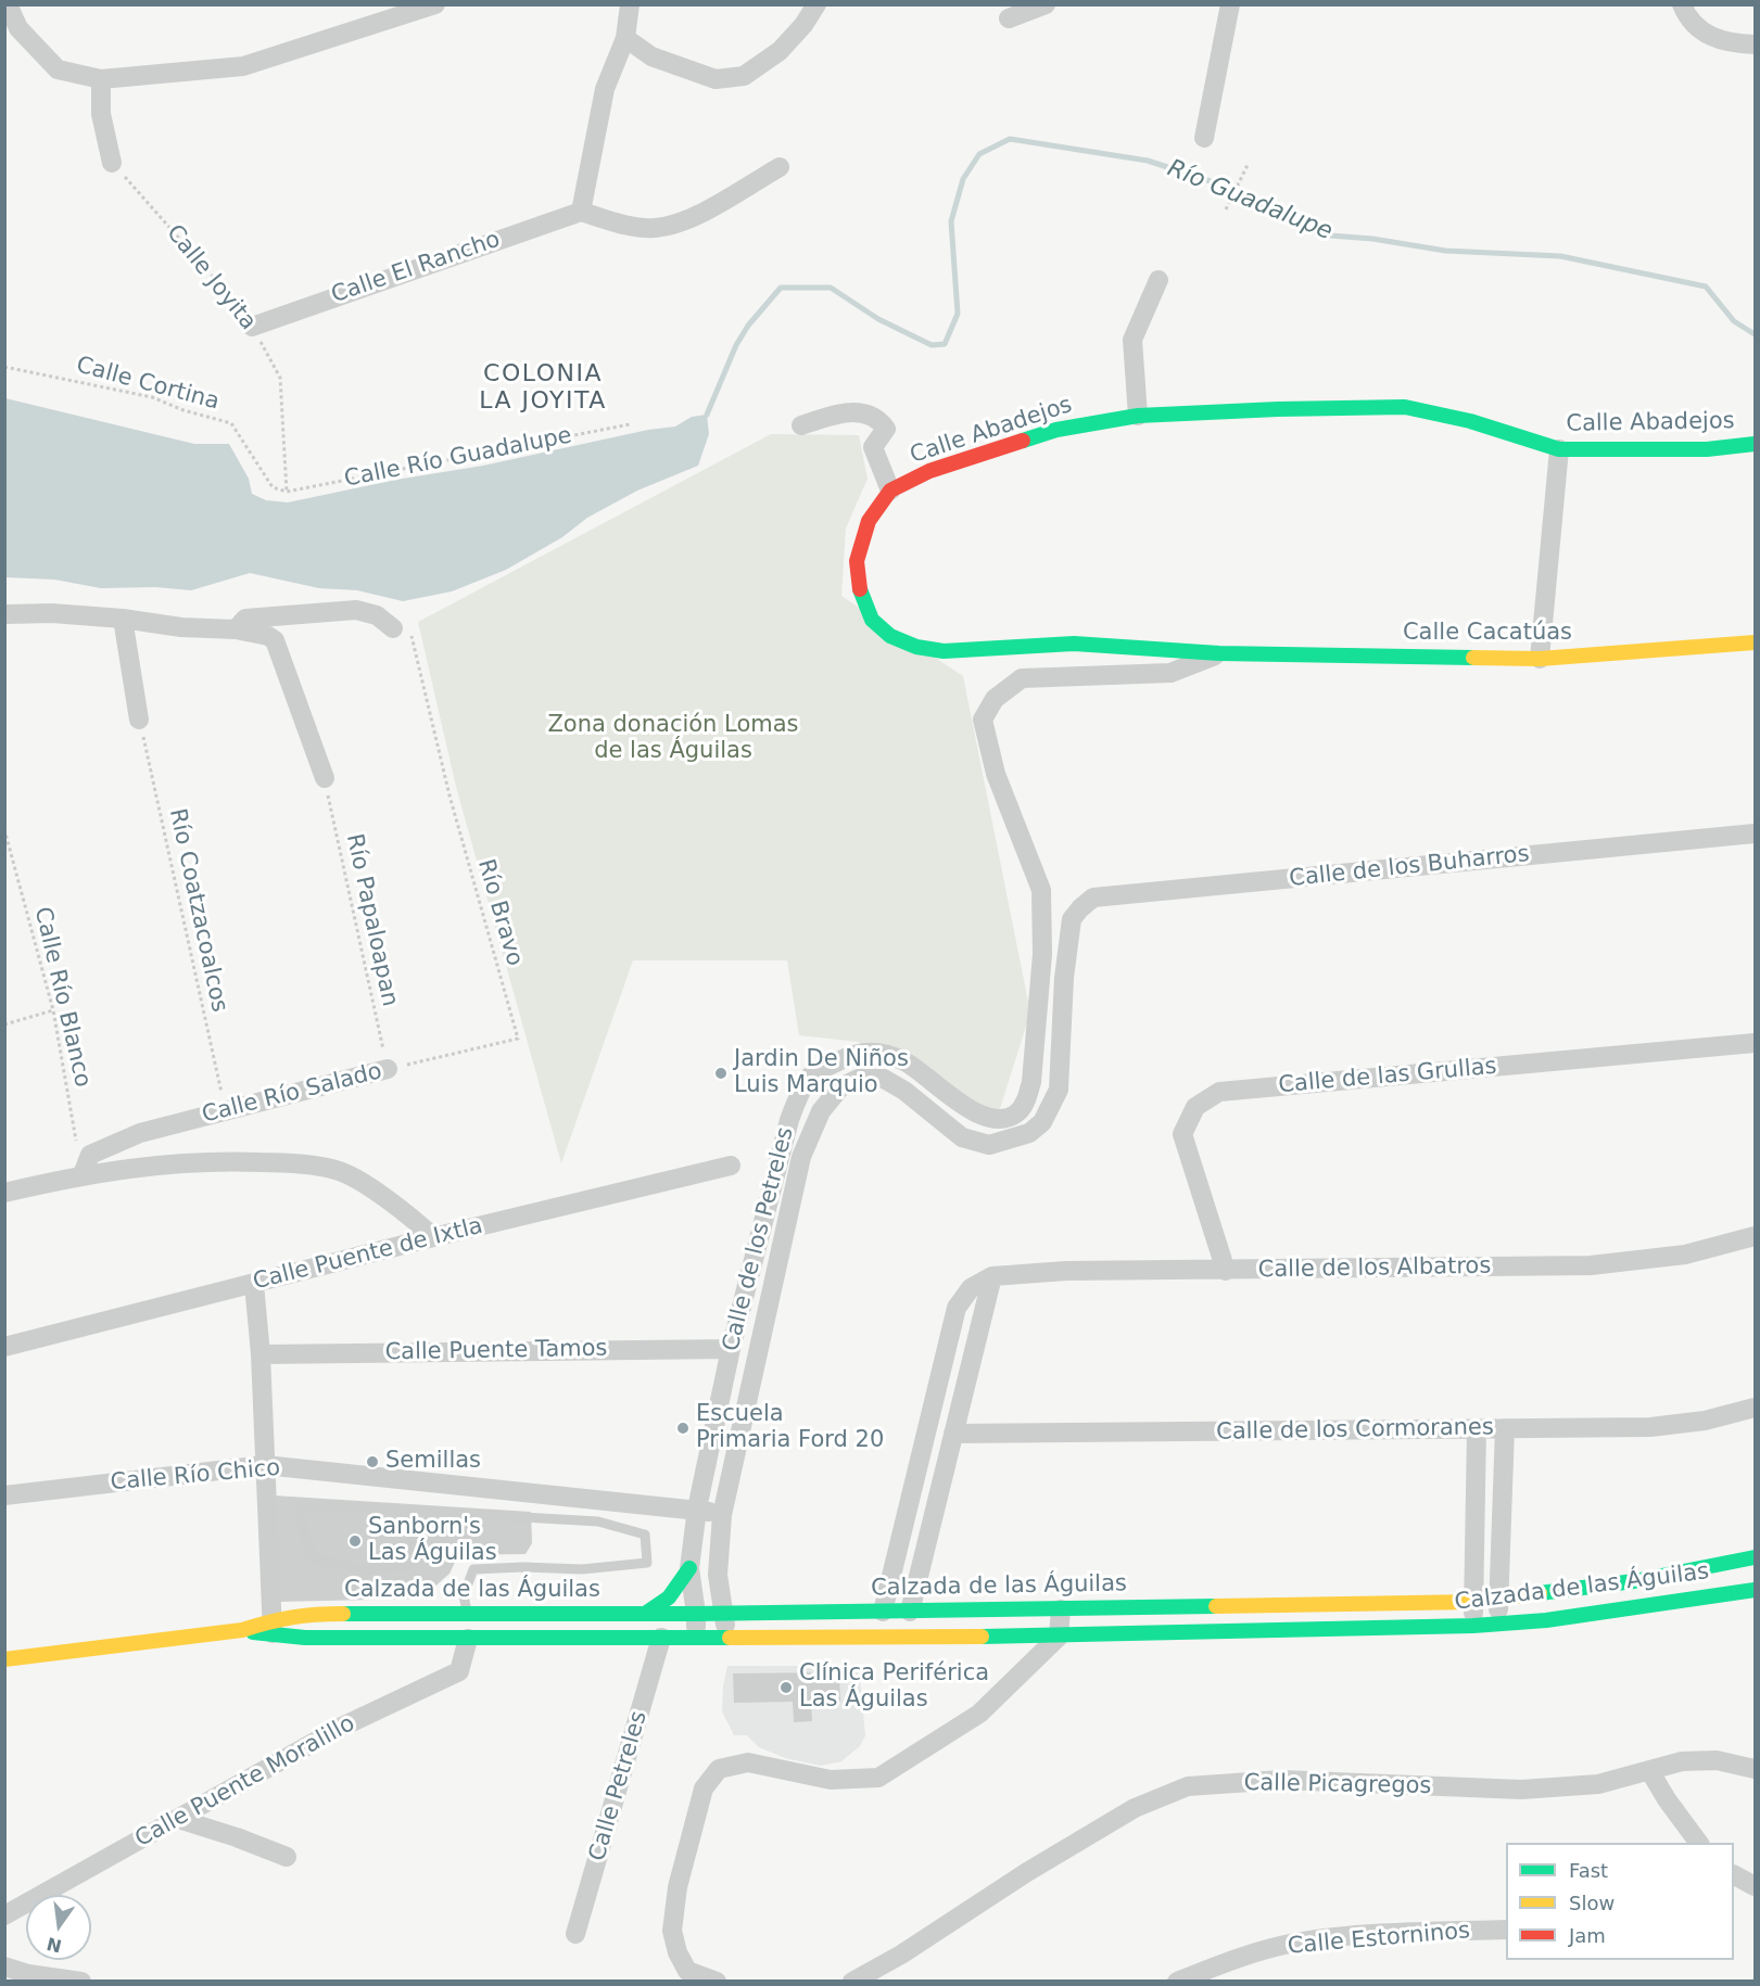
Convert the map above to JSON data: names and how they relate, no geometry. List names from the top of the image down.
{
  "streets": {
    "main road": ["Calle Abadejos", "Calle Cacatúas", "Calzada de las Águilas"],
    "street": [
      "Calle El Rancho",
      "Calle de los Buharros",
      "Calle de las Grullas",
      "Calle Río Salado",
      "Calle de los Petreles",
      "Calle Puente de Ixtla",
      "Calle de los Albatros",
      "Calle Puente Tamos",
      "Calle de los Cormoranes",
      "Calle Río Chico",
      "Calle Puente Moralillo",
      "Calle Picagregos",
      "Calle Petreles",
      "Calle Estorninos"
    ],
    "path": [
      "Calle Joyita",
      "Calle Cortina",
      "Calle Río Guadalupe",
      "Río Coatzacoalcos",
      "Río Bravo",
      "Río Papaloapan",
      "Calle Río Blanco"
    ]
  },
  "crossings": [
    ["Calle El Rancho", "Calle Joyita"],
    ["Calle Joyita", "Calle Cortina"],
    ["Calle Joyita", "Calle Río Guadalupe"],
    ["Calle Cortina", "Calle Río Guadalupe"],
    ["Calle Abadejos", "Calle Cacatúas"],
    ["Calle Abadejos", "Calle de los Petreles"],
    ["Calle Cacatúas", "Calle de los Petreles"],
    ["Calle de los Buharros", "Calle de los Petreles"],
    ["Río Coatzacoalcos", "Calle Río Salado"],
    ["Río Bravo", "Calle Río Salado"],
    ["Río Papaloapan", "Calle Río Salado"],
    ["Calle Río Blanco", "Calle Río Salado"],
    ["Calle de las Grullas", "Calle de los Albatros"],
    ["Calle de los Petreles", "Calle Puente Tamos"],
    ["Calle de los Petreles", "Calle Río Chico"],
    ["Calle de los Petreles", "Calzada de las Águilas"],
    ["Calzada de las Águilas", "Calle Puente Moralillo"],
    ["Calzada de las Águilas", "Calle Petreles"]
  ],
  "districts": ["COLONIA LA JOYITA"],
  "water": ["Río Guadalupe"],
  "parks": ["Zona donación Lomas de las Águilas"],
  "places": [
    "Jardin De Niños Luis Marquio",
    "Escuela Primaria Ford 20",
    "Semillas",
    "Sanborn's Las Águilas",
    "Clínica Periférica Las Águilas"
  ],
  "legend": ["Fast", "Slow", "Jam"],
  "north": "bottom"
}
